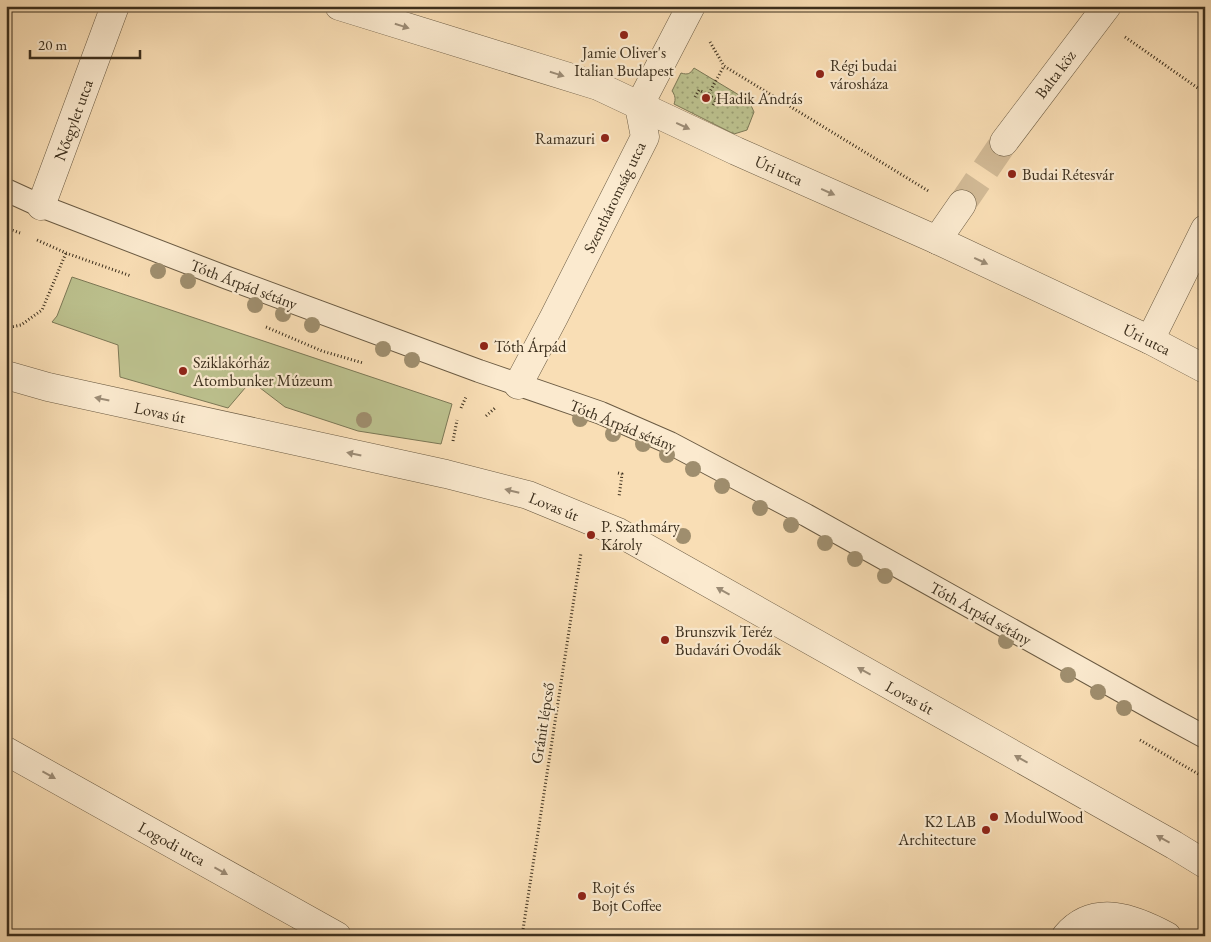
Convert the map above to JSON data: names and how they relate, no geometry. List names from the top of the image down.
{
  "streets": {
    "street": [
      "Balta köz",
      "Nőegylet utca",
      "Úri utca",
      "Szentháromság utca",
      "Tóth Árpád sétány",
      "Lovas út",
      "Logodi utca"
    ],
    "path": ["Gránit lépcső"]
  },
  "crossings": [
    ["Nőegylet utca", "Tóth Árpád sétány"],
    ["Úri utca", "Szentháromság utca"],
    ["Szentháromság utca", "Tóth Árpád sétány"]
  ],
  "one_way": ["Úri utca", "Lovas út", "Logodi utca"],
  "places": [
    "Jamie Oliver's Italian Budapest",
    "Régi budai városháza",
    "Hadik András",
    "Ramazuri",
    "Budai Rétesvár",
    "Tóth Árpád",
    "Sziklakórház Atombunker Múzeum",
    "P. Szathmáry Károly",
    "Brunszvik Teréz Budavári Óvodák",
    "ModulWood",
    "K2 LAB Architecture",
    "Rojt és Bojt Coffee"
  ],
  "scale_bar": "20 m"
}
